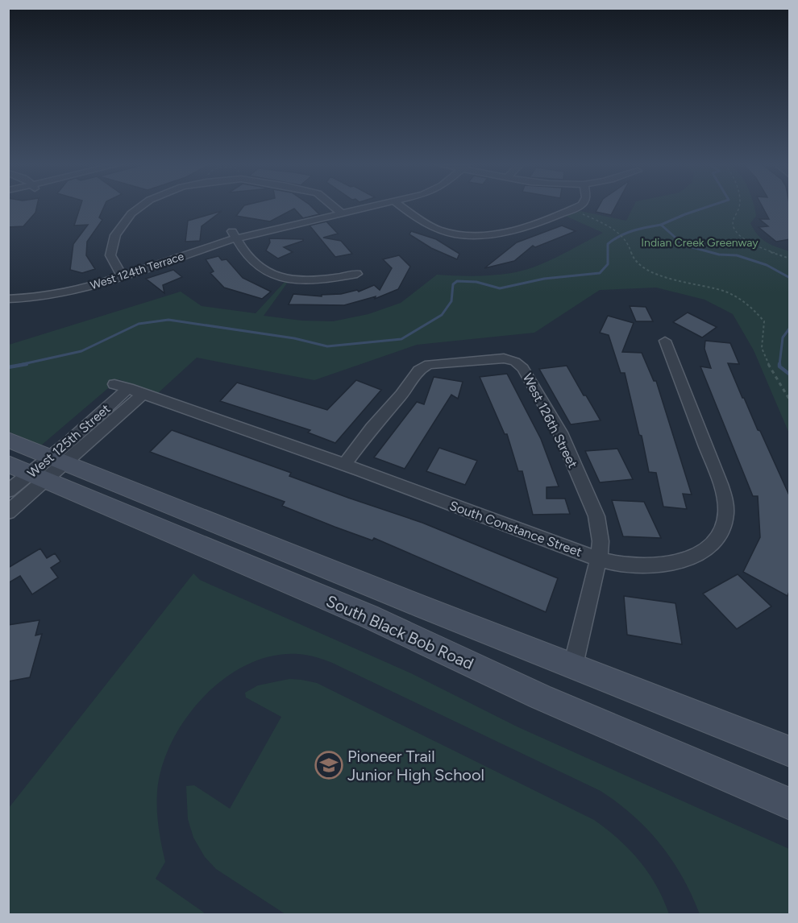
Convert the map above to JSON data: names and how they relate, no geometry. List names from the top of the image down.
{
  "streets": {
    "main road": ["South Black Bob Road"],
    "street": [
      "West 124th Terrace",
      "West 126th Street",
      "West 125th Street",
      "South Constance Street"
    ]
  },
  "crossings": [
    ["West 126th Street", "South Constance Street"],
    ["West 126th Street", "South Black Bob Road"],
    ["West 125th Street", "South Constance Street"],
    ["West 125th Street", "South Black Bob Road"]
  ],
  "parks": ["Indian Creek Greenway"],
  "places": {
    "school or university": ["Pioneer Trail Junior High School"]
  }
}
